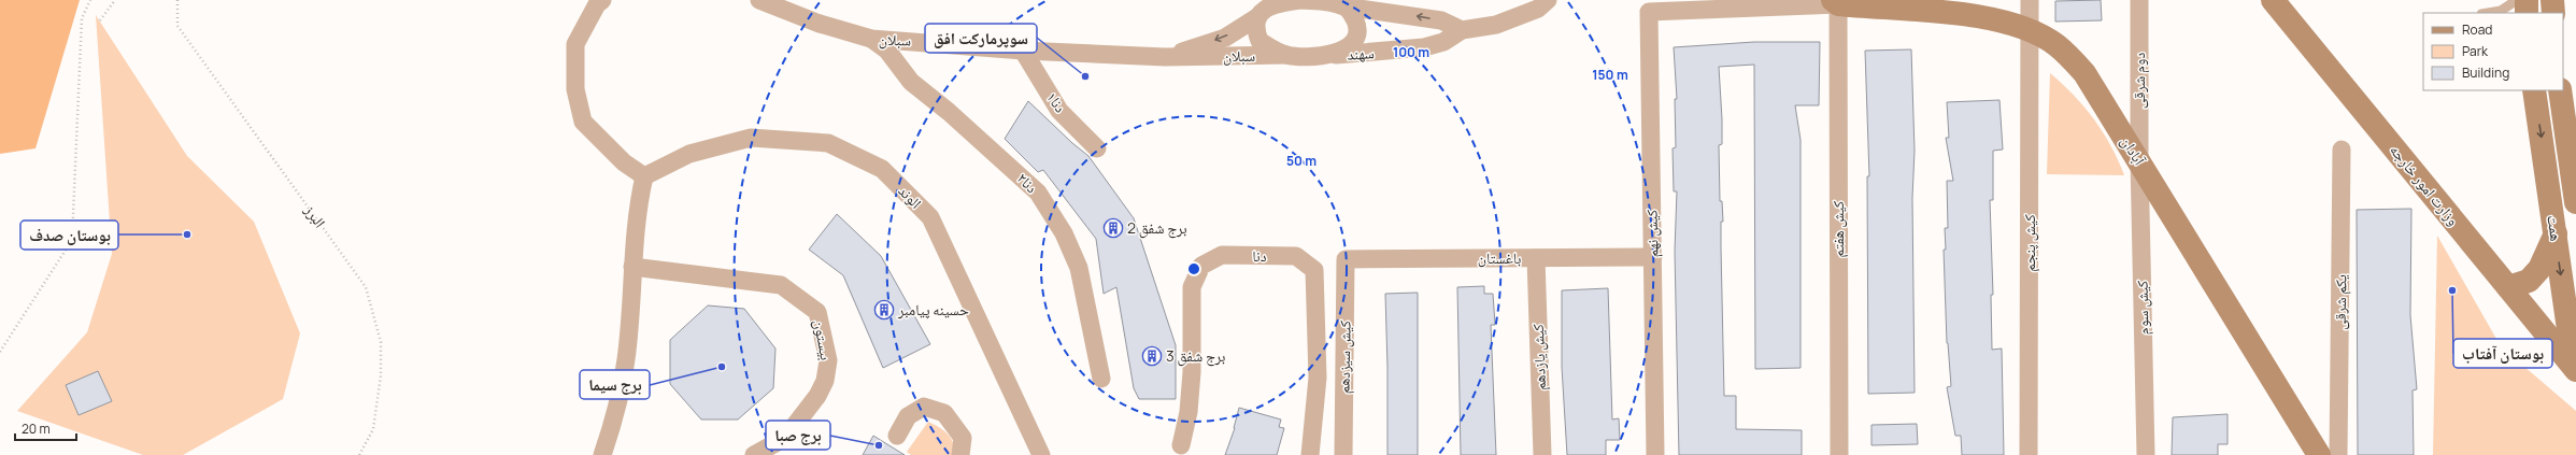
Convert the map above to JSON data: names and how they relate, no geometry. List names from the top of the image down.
{
  "streets": {
    "main road": ["آبادان", "وزارت امور خارجه", "همت"],
    "street": [
      "سبلان",
      "سهند",
      "دوم شرقی",
      "دنا۱",
      "دنا۲",
      "الوند",
      "کیش هفتم",
      "کیش نهم",
      "کیش پنجم",
      "دنا",
      "باغستان",
      "یکم شرقی",
      "کیش سوم",
      "بیستون",
      "کیش سیزدهم",
      "کیش یازدهم"
    ],
    "path": ["البرز"]
  },
  "crossings": [
    ["سبلان", "سهند"],
    ["سبلان", "دنا۱"],
    ["سبلان", "دنا۲"],
    ["دوم شرقی", "آبادان"],
    ["دوم شرقی", "کیش سوم"],
    ["آبادان", "کیش هفتم"],
    ["آبادان", "کیش نهم"],
    ["آبادان", "کیش پنجم"],
    ["آبادان", "کیش سوم"],
    ["وزارت امور خارجه", "همت"],
    ["کیش نهم", "باغستان"],
    ["باغستان", "کیش سیزدهم"],
    ["باغستان", "کیش یازدهم"]
  ],
  "places": {
    "other": [
      "سوپرمارکت افق",
      "بوستان صدف",
      "بوستان آفتاب",
      "برج سیما",
      "برج صبا"
    ],
    "building": ["برج شفق 2", "حسینه پیامبر", "برج شفق 3"]
  },
  "legend": ["Road", "Park", "Building"],
  "scale_bar": "20 m",
  "rings": ["100 m", "150 m", "50 m"]
}
